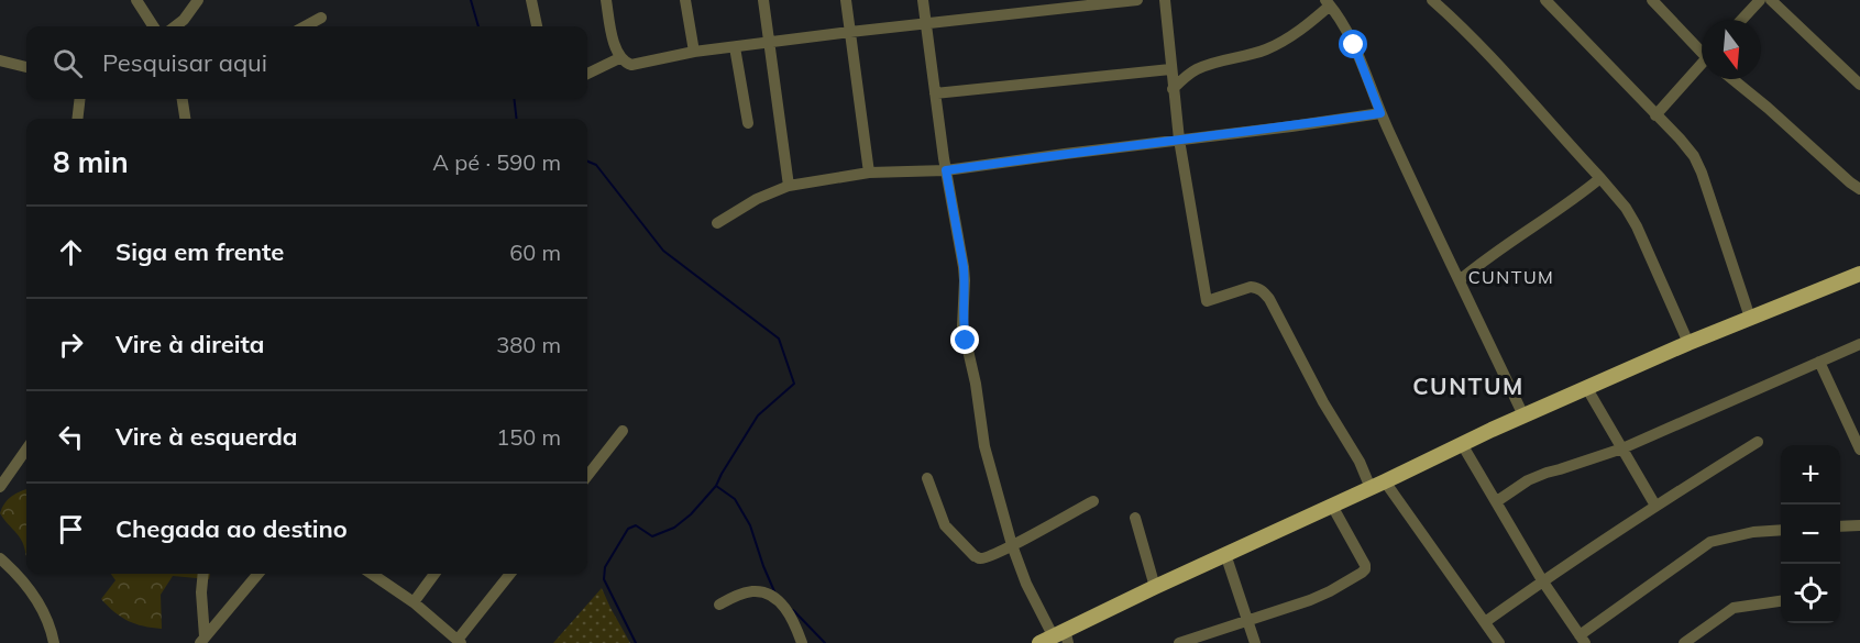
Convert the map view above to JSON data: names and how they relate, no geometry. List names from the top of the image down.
{
  "districts": ["CUNTUM", "CUNTUM"],
  "north": "bottom",
  "page": {
    "search": "Pesquisar aqui",
    "heading": ["8 min", "A pé · 590 m"],
    "list": [
      ["Siga em frente", "60 m"],
      ["Vire à direita", "380 m"],
      ["Vire à esquerda", "150 m"],
      "Chegada ao destino"
    ],
    "map_buttons": ["+", "−"]
  }
}
